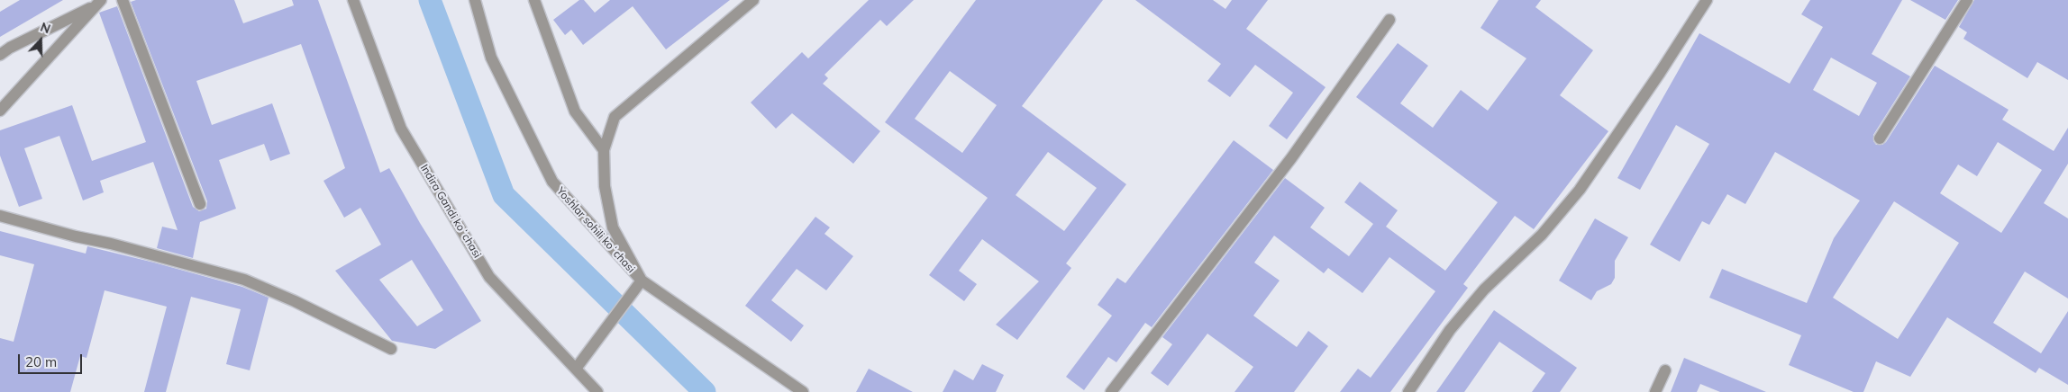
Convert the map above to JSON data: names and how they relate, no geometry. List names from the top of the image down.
{
  "streets": {
    "street": ["Indira Gandi koʻchasi", "Yoshlar sohili koʻchasi"]
  },
  "scale_bar": "20 m",
  "north": "top"
}
